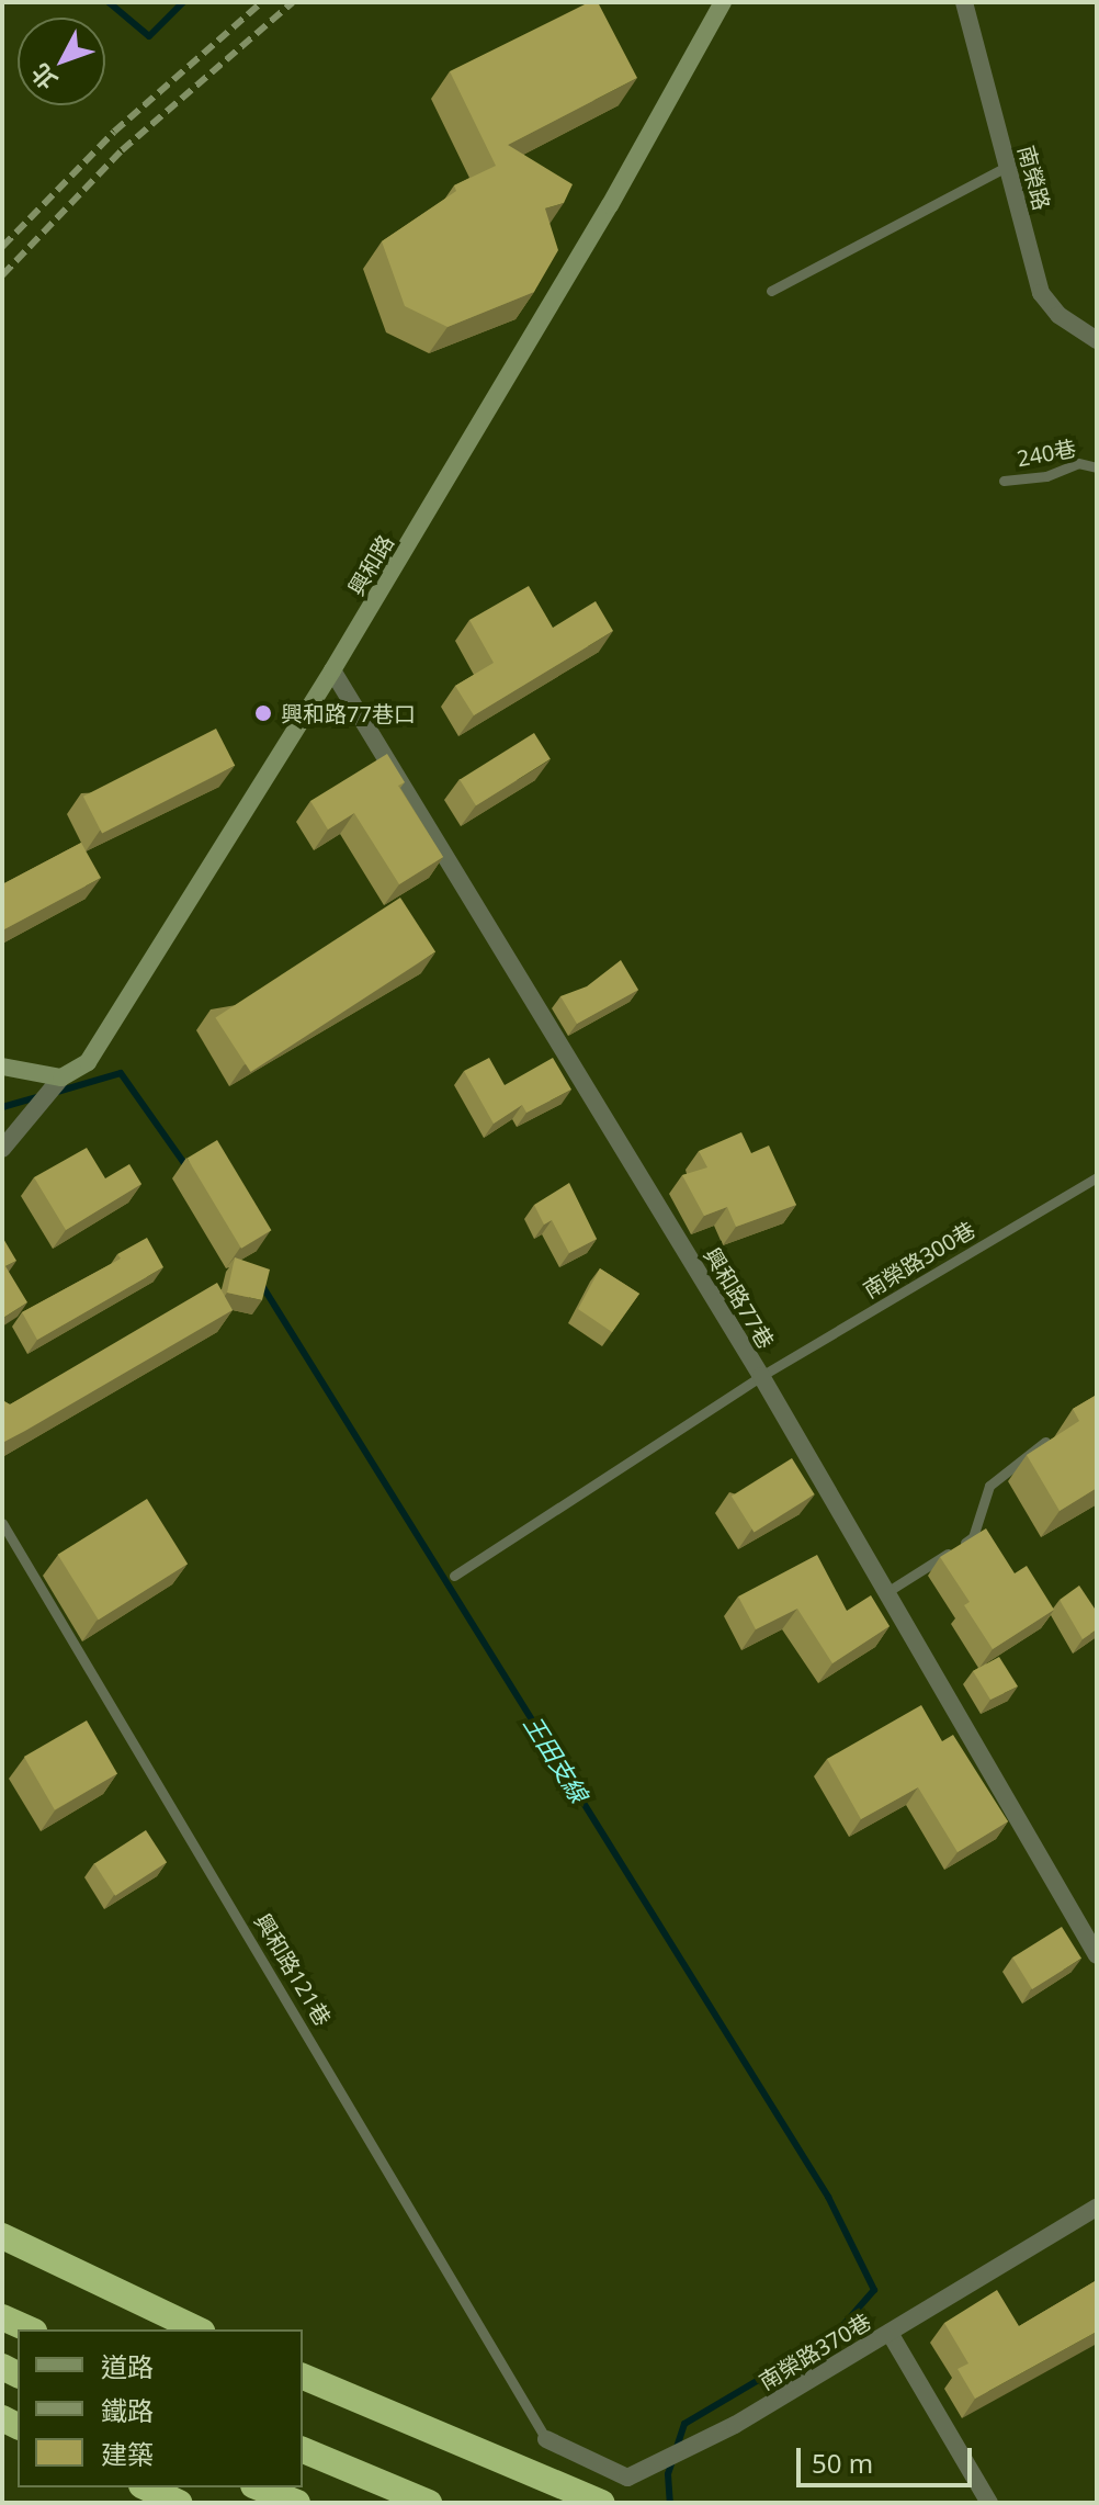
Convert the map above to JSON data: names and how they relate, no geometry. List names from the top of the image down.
{
  "streets": {
    "street": [
      "南榮路",
      "興和路",
      "興和路77巷",
      "南榮路370巷"
    ],
    "lane": ["240巷", "南榮路300巷", "興和路121巷"]
  },
  "crossings": [
    ["興和路", "興和路77巷"],
    ["南榮路300巷", "興和路77巷"],
    ["興和路121巷", "南榮路370巷"]
  ],
  "water": ["王田支線"],
  "places": ["興和路77巷口"],
  "legend": ["道路", "鐵路", "建築"],
  "scale_bar": "50 m",
  "north": "bottom left"
}
